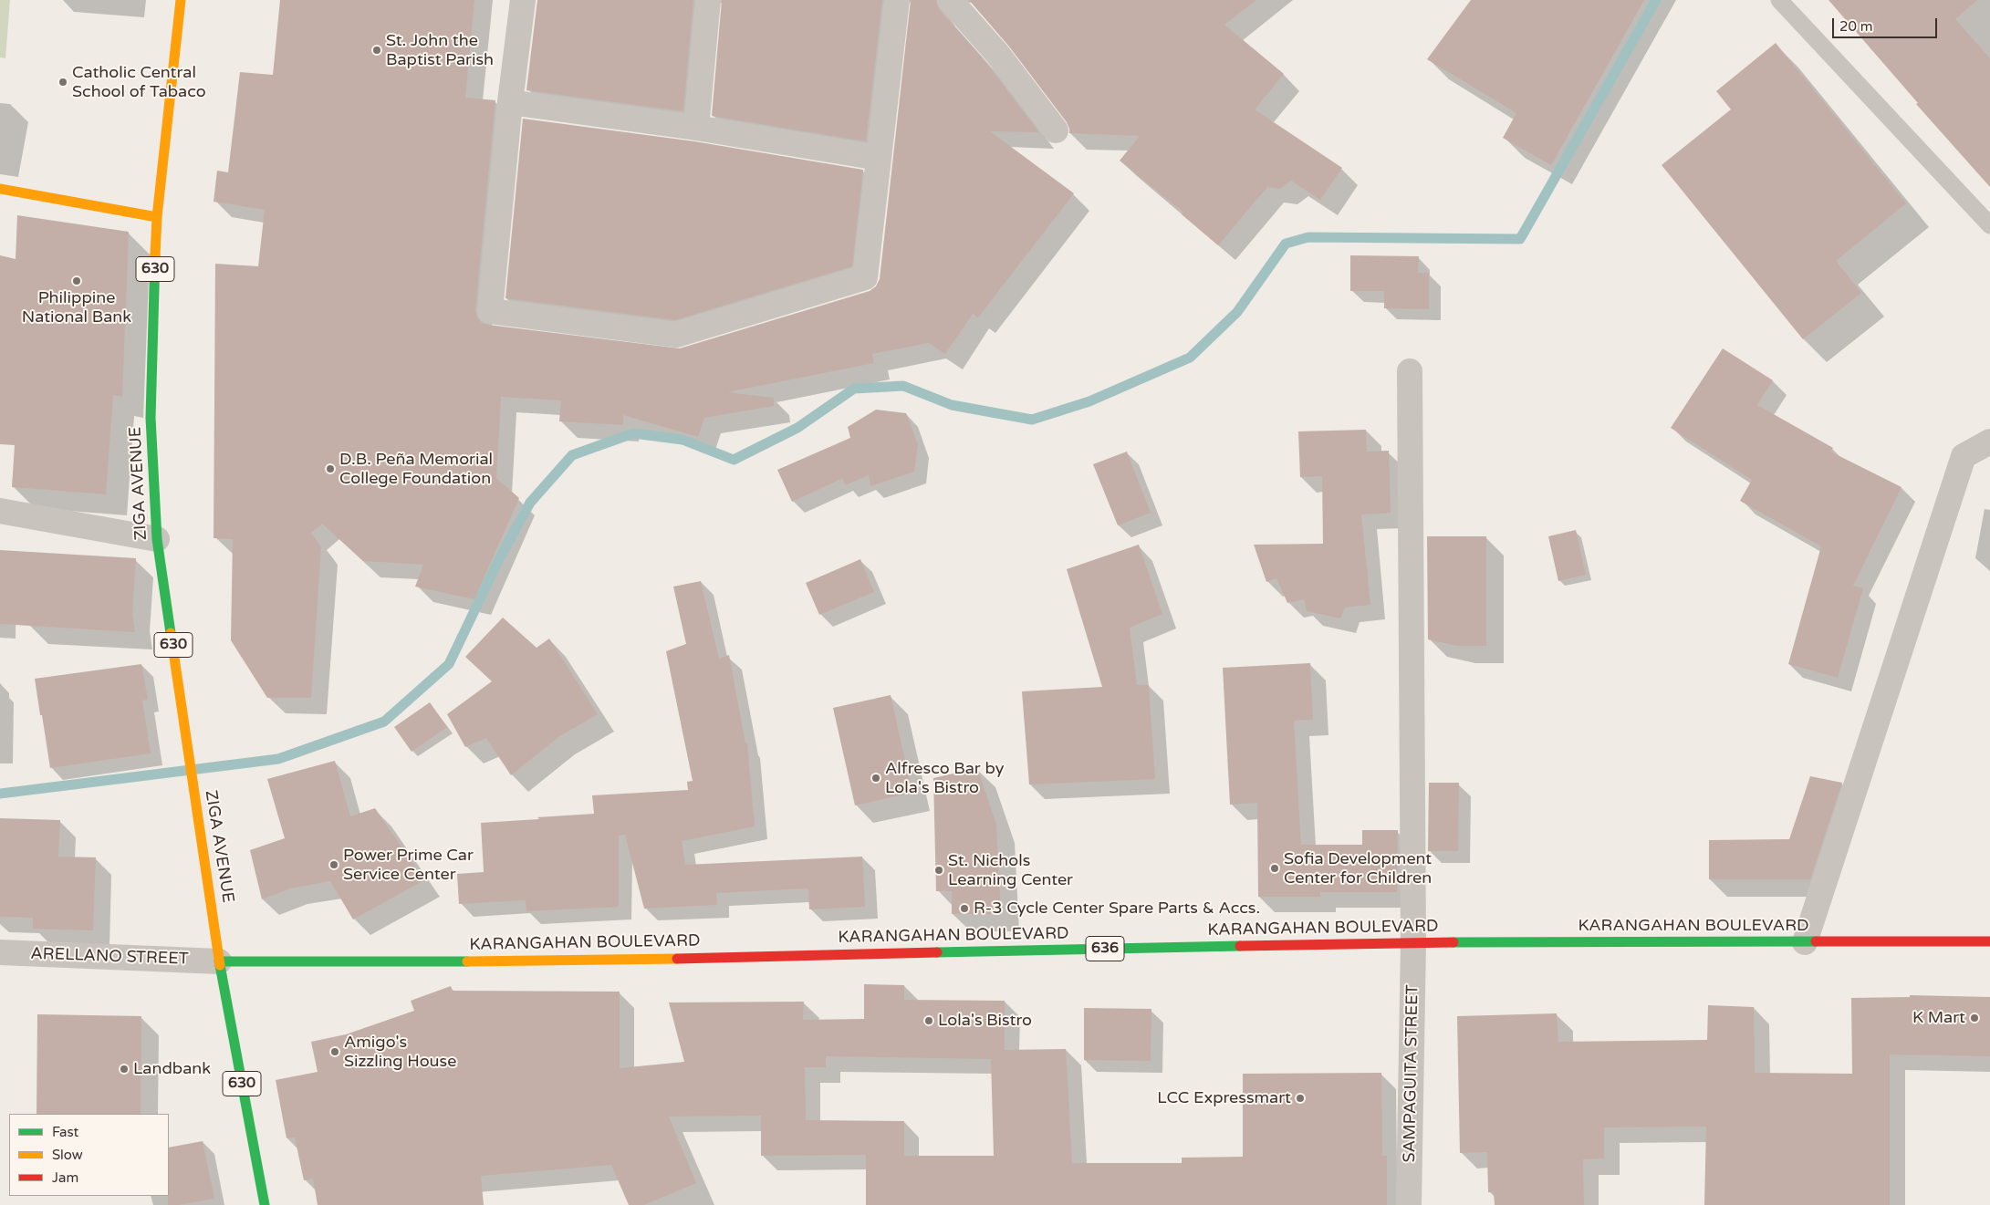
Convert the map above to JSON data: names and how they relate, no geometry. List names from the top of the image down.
{
  "streets": {
    "main road": [
      "630",
      "ZIGA AVENUE",
      "KARANGAHAN BOULEVARD",
      "636"
    ],
    "street": ["ARELLANO STREET", "SAMPAGUITA STREET"]
  },
  "crossings": [
    ["630", "ZIGA AVENUE"],
    ["630", "KARANGAHAN BOULEVARD"],
    ["630", "ARELLANO STREET"],
    ["ZIGA AVENUE", "KARANGAHAN BOULEVARD"],
    ["ZIGA AVENUE", "ARELLANO STREET"],
    ["KARANGAHAN BOULEVARD", "ARELLANO STREET"],
    ["KARANGAHAN BOULEVARD", "SAMPAGUITA STREET"]
  ],
  "places": [
    "St. John the Baptist Parish",
    "Catholic Central School of Tabaco",
    "Philippine National Bank",
    "D.B. Peña Memorial College Foundation",
    "Alfresco Bar by Lola's Bistro",
    "Power Prime Car Service Center",
    "Sofia Development Center for Children",
    "St. Nichols Learning Center",
    "R-3 Cycle Center Spare Parts & Accs.",
    "K Mart",
    "Lola's Bistro",
    "Amigo's Sizzling House",
    "Landbank",
    "LCC Expressmart"
  ],
  "legend": ["Fast", "Slow", "Jam"],
  "scale_bar": "20 m"
}
